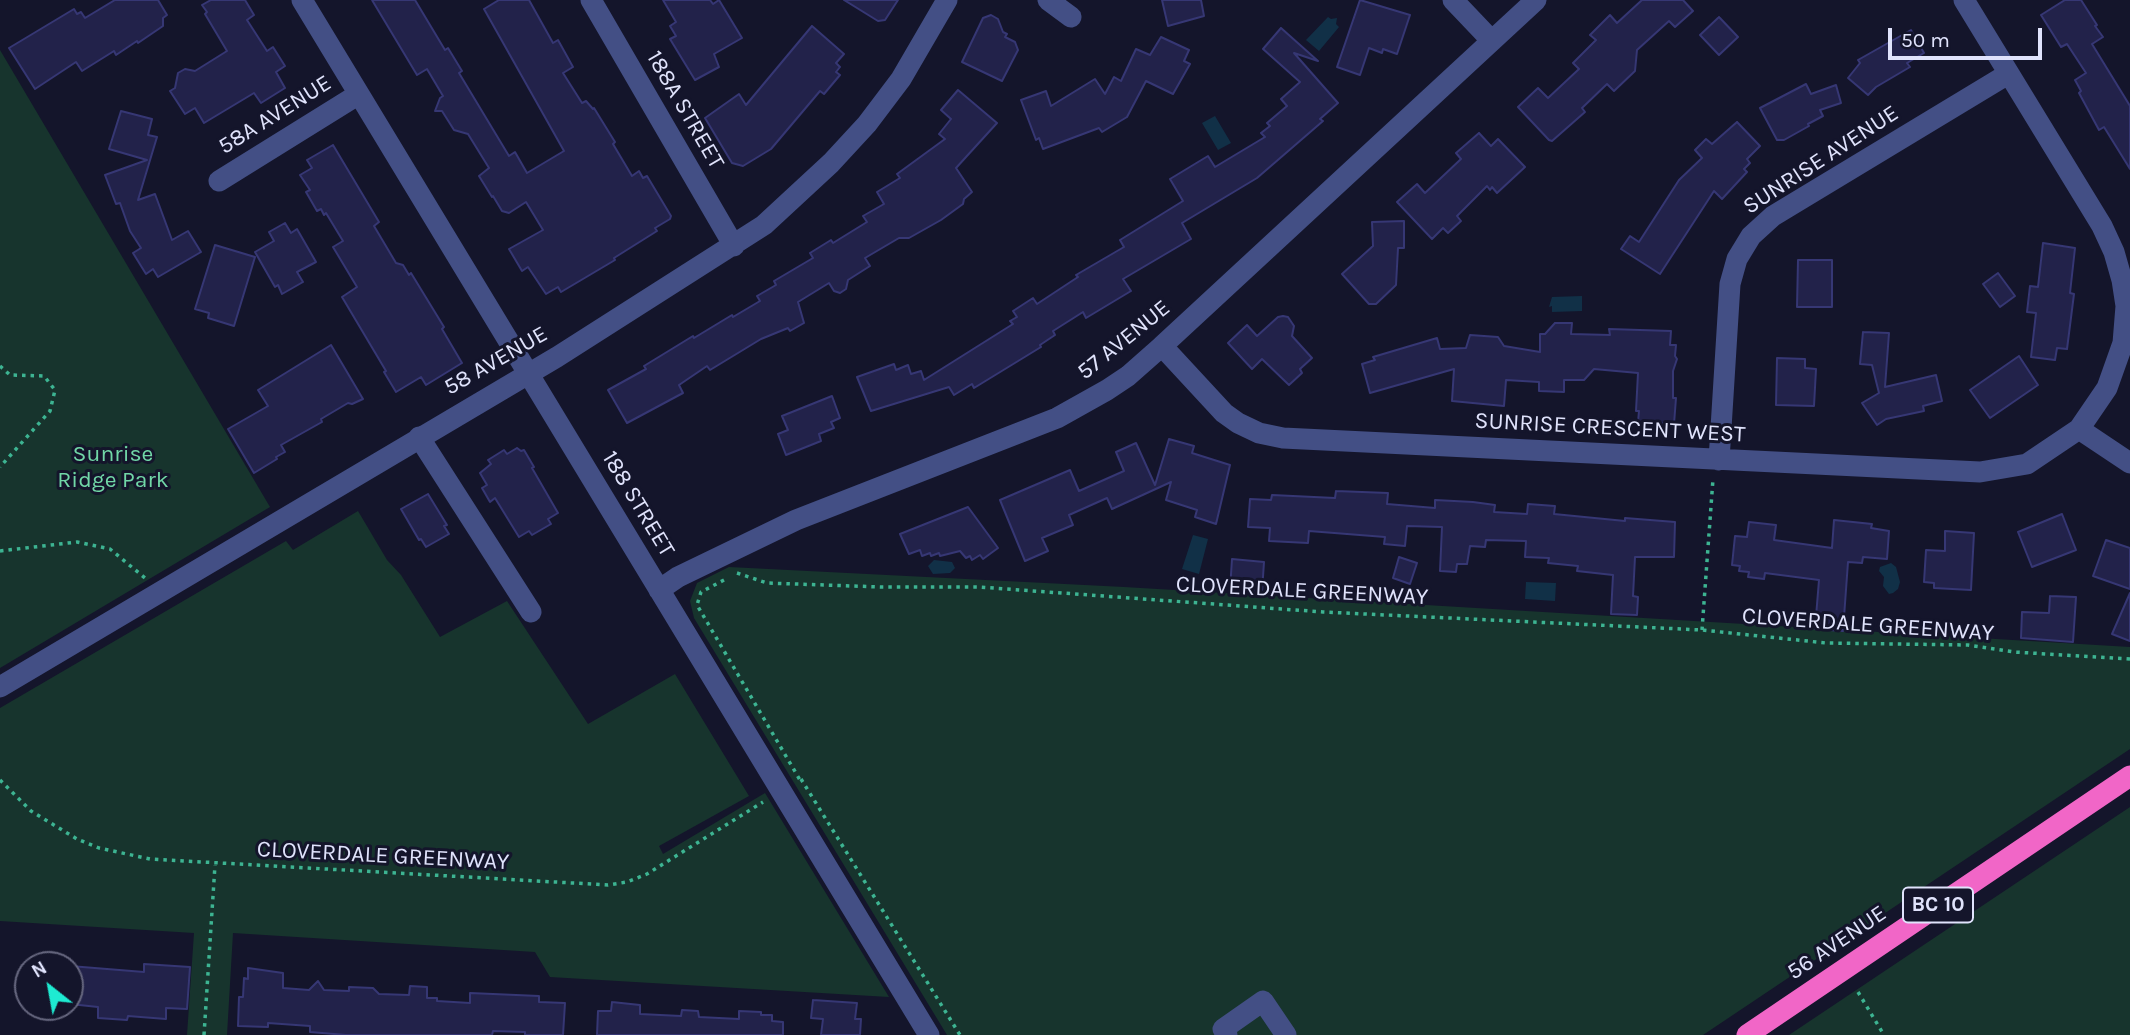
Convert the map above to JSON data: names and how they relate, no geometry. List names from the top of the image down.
{
  "streets": {
    "highway": ["BC 10", "56 AVENUE"],
    "street": [
      "188A STREET",
      "58A AVENUE",
      "SUNRISE AVENUE",
      "57 AVENUE",
      "58 AVENUE",
      "SUNRISE CRESCENT WEST",
      "188 STREET"
    ],
    "path": ["CLOVERDALE GREENWAY"]
  },
  "crossings": [
    ["188A STREET", "58 AVENUE"],
    ["58A AVENUE", "188 STREET"],
    ["SUNRISE AVENUE", "SUNRISE CRESCENT WEST"],
    ["57 AVENUE", "SUNRISE CRESCENT WEST"],
    ["57 AVENUE", "188 STREET"],
    ["58 AVENUE", "188 STREET"]
  ],
  "parks": ["Sunrise Ridge Park"],
  "scale_bar": "50 m",
  "north": "top left"
}
